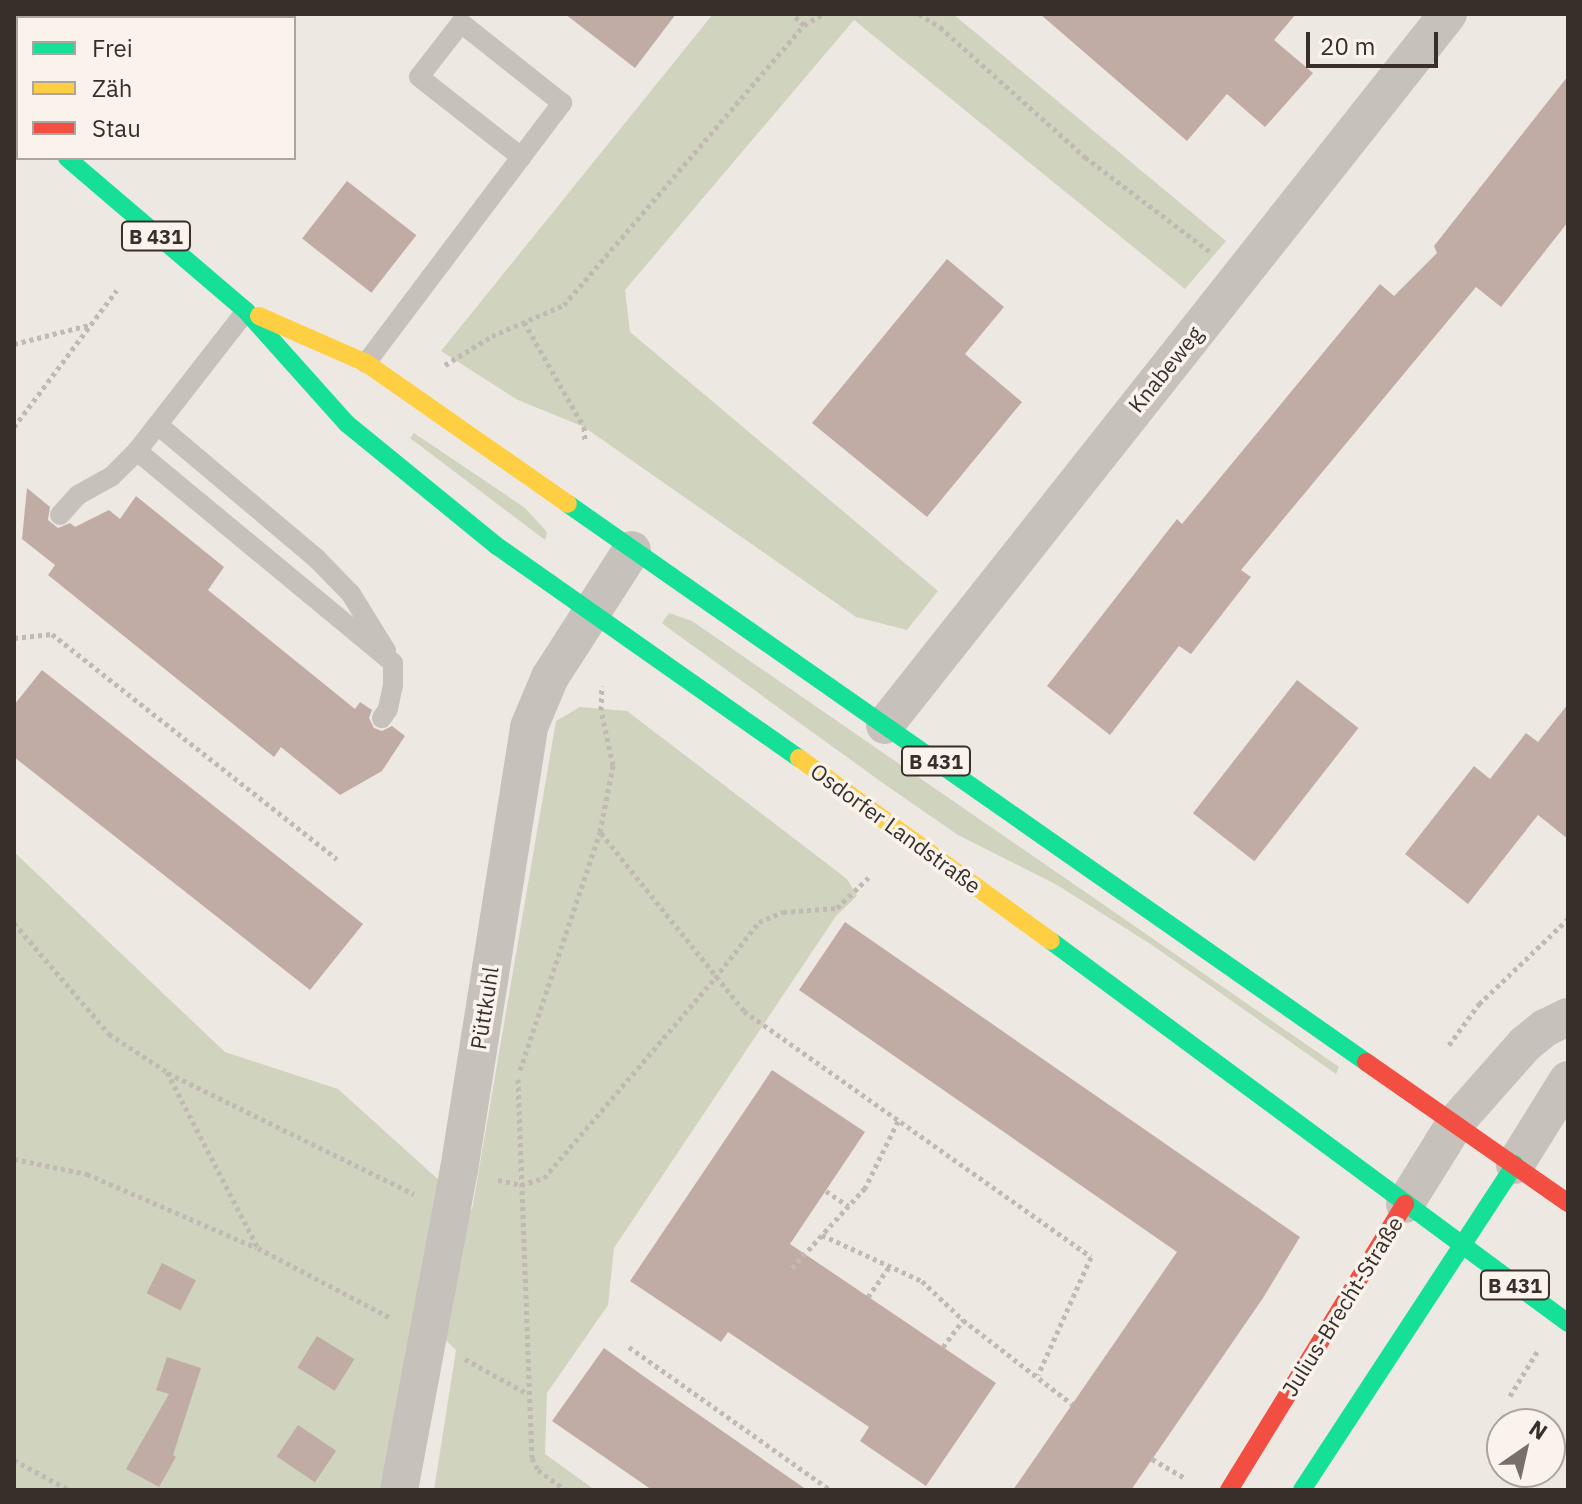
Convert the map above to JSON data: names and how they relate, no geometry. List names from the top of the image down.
{
  "streets": {
    "main road": ["B 431", "Osdorfer Landstraße", "Julius-Brecht-Straße"],
    "street": ["Knabeweg", "Püttkuhl"]
  },
  "crossings": [
    ["Knabeweg", "Osdorfer Landstraße"],
    ["Osdorfer Landstraße", "Püttkuhl"],
    ["Osdorfer Landstraße", "Julius-Brecht-Straße"]
  ],
  "legend": ["Frei", "Zäh", "Stau"],
  "scale_bar": "20 m",
  "north": "top right"
}
